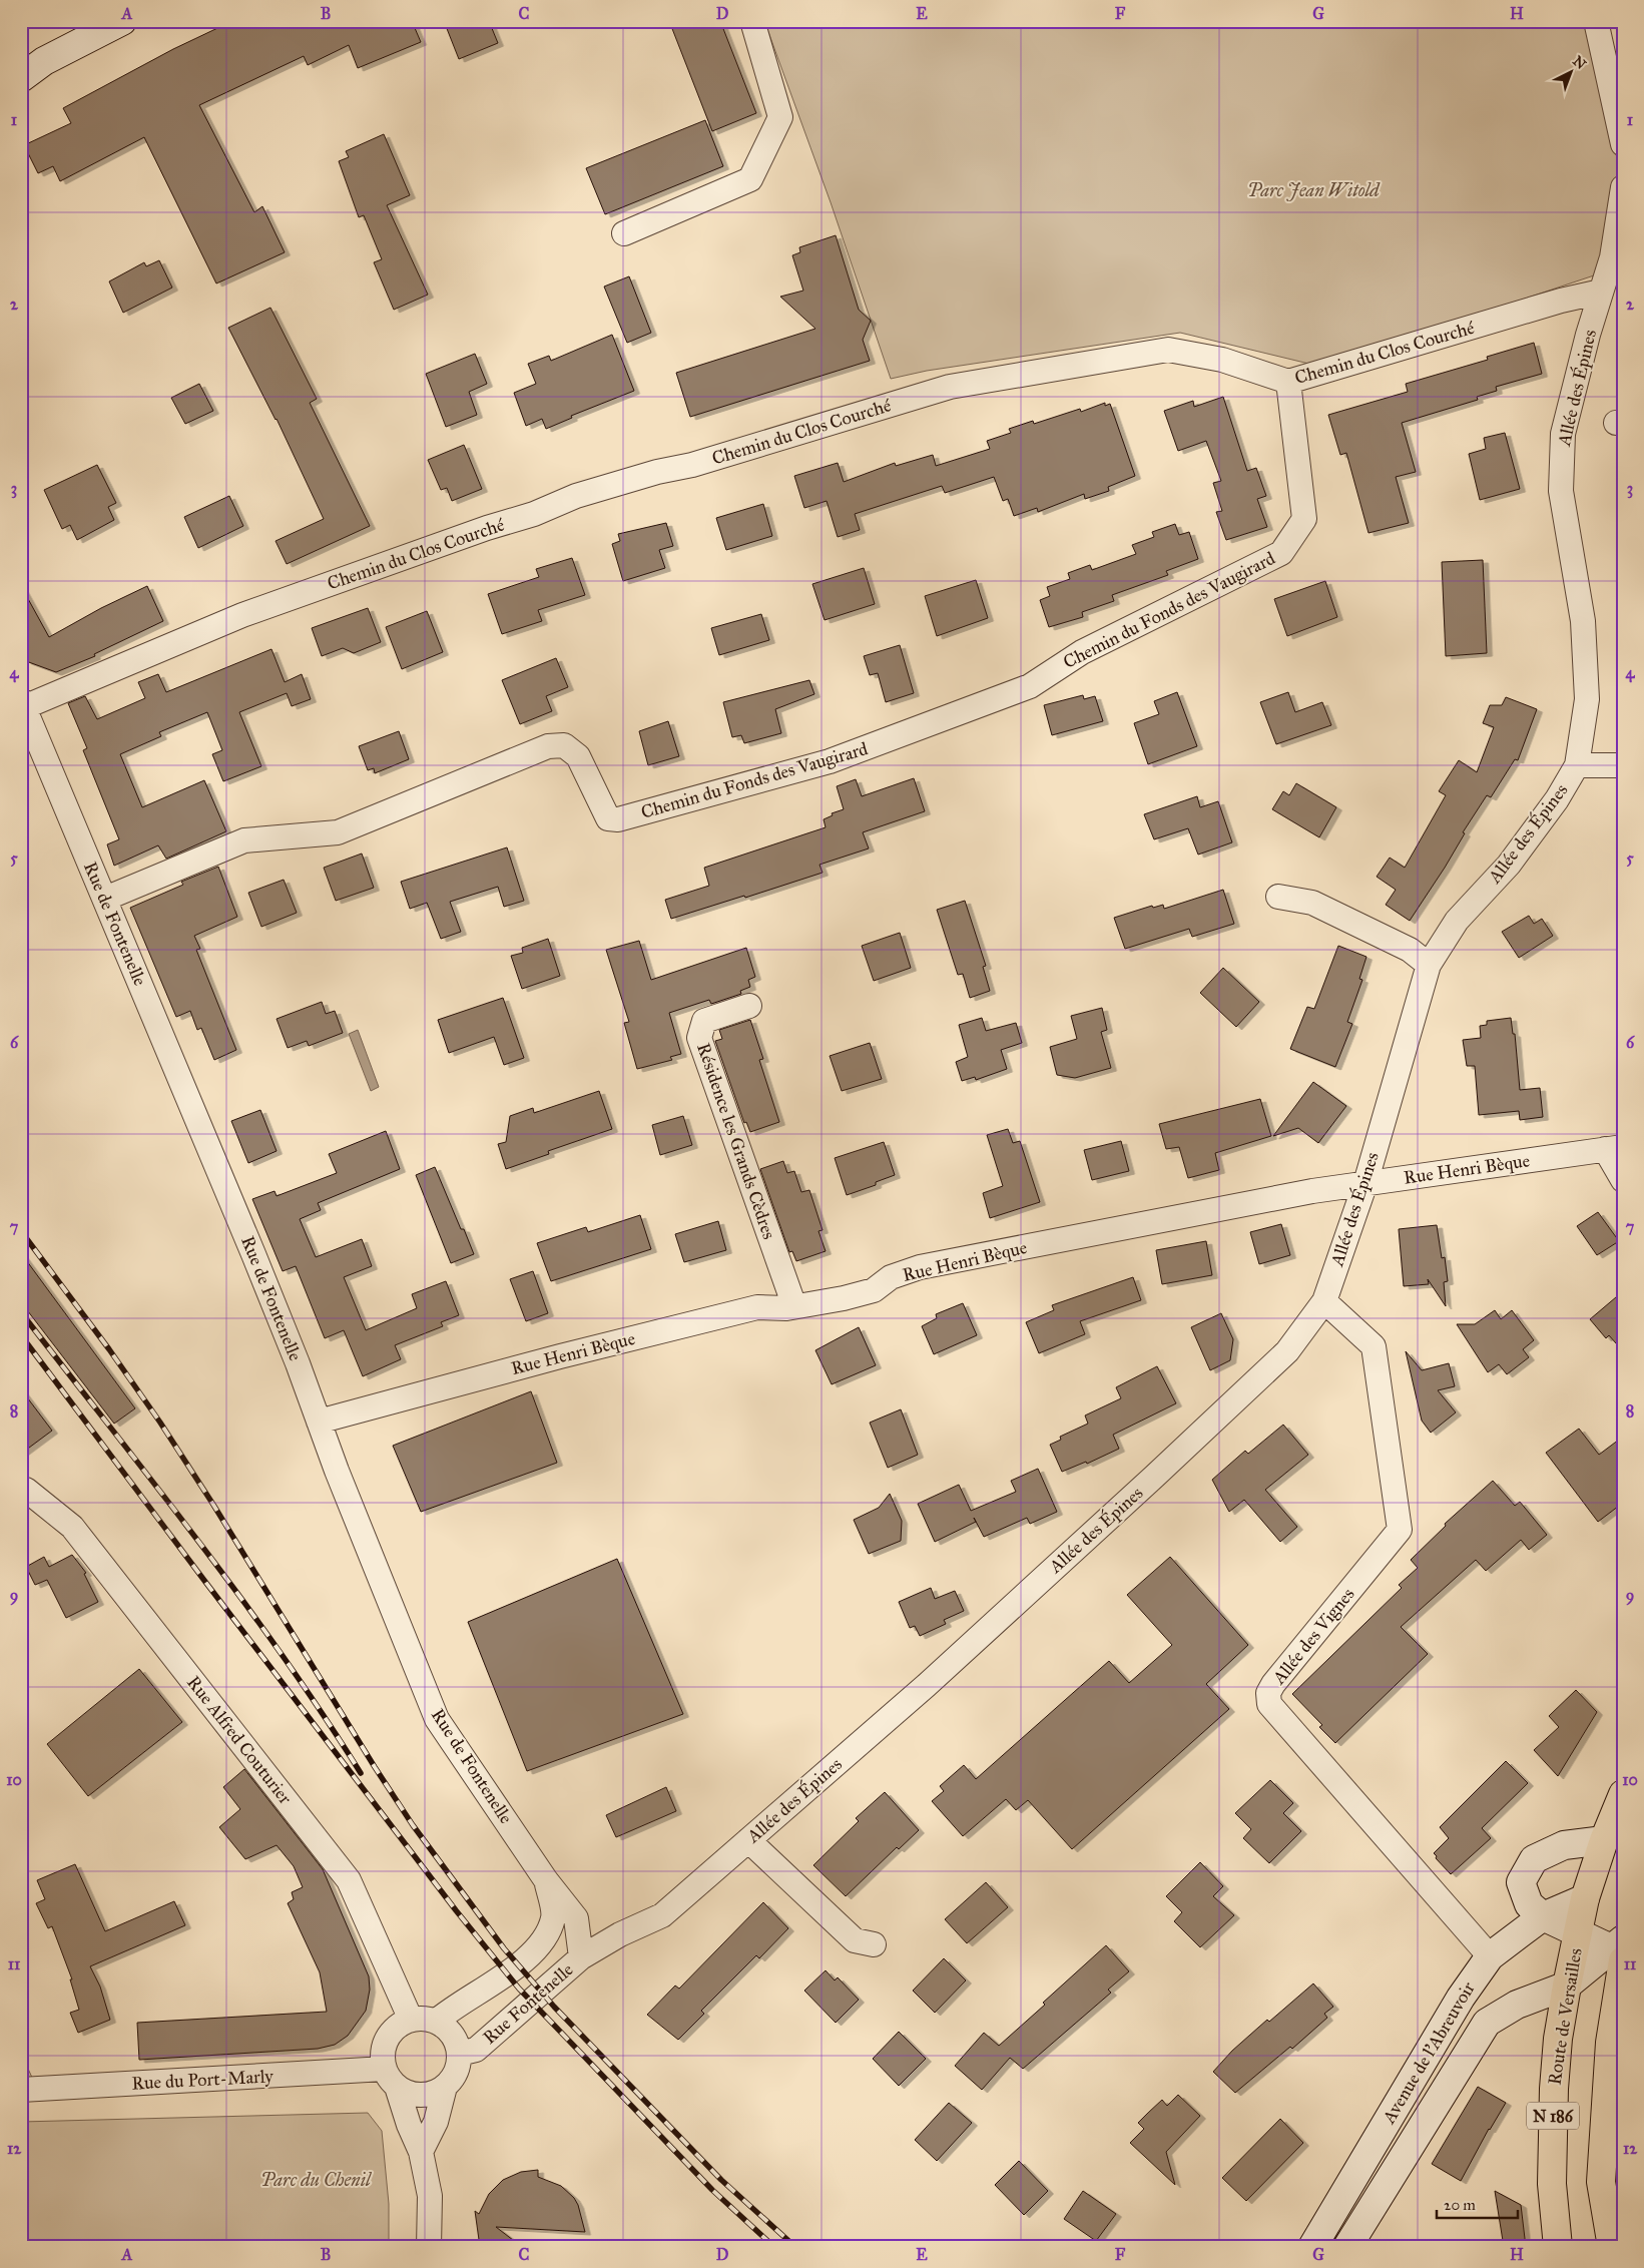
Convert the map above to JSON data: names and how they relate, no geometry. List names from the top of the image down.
{
  "streets": {
    "main road": ["Route de Versailles", "N 186"],
    "street": [
      "Chemin du Clos Courché",
      "Allée des Épines",
      "Chemin du Fonds des Vaugirard",
      "Rue de Fontenelle",
      "Résidence les Grands Cèdres",
      "Rue Henri Bèque",
      "Allée des Vignes",
      "Rue Alfred Couturier",
      "Rue Fontenelle",
      "Avenue de l'Abreuvoir",
      "Rue du Port-Marly"
    ]
  },
  "crossings": [
    ["Chemin du Clos Courché", "Allée des Épines"],
    ["Chemin du Clos Courché", "Chemin du Fonds des Vaugirard"],
    ["Chemin du Clos Courché", "Rue de Fontenelle"],
    ["Allée des Épines", "Rue Henri Bèque"],
    ["Allée des Épines", "Allée des Vignes"],
    ["Allée des Épines", "Rue Fontenelle"],
    ["Chemin du Fonds des Vaugirard", "Rue de Fontenelle"],
    ["Rue de Fontenelle", "Rue Henri Bèque"],
    ["Rue de Fontenelle", "Rue Fontenelle"],
    ["Résidence les Grands Cèdres", "Rue Henri Bèque"],
    ["Allée des Vignes", "Avenue de l'Abreuvoir"],
    ["Rue Alfred Couturier", "Rue Fontenelle"],
    ["Rue Alfred Couturier", "Rue du Port-Marly"],
    ["Rue Fontenelle", "Rue du Port-Marly"],
    ["Route de Versailles", "Avenue de l'Abreuvoir"],
    ["Avenue de l'Abreuvoir", "N 186"]
  ],
  "parks": ["Parc Jean Witold", "Parc du Chenil"],
  "scale_bar": "20 m",
  "north": "top right",
  "grid": {
    "columns": [
      "A",
      "B",
      "C",
      "D",
      "E",
      "F",
      "G",
      "H"
    ],
    "rows": [
      "1",
      "2",
      "3",
      "4",
      "5",
      "6",
      "7",
      "8",
      "9",
      "10",
      "11",
      "12"
    ]
  }
}
